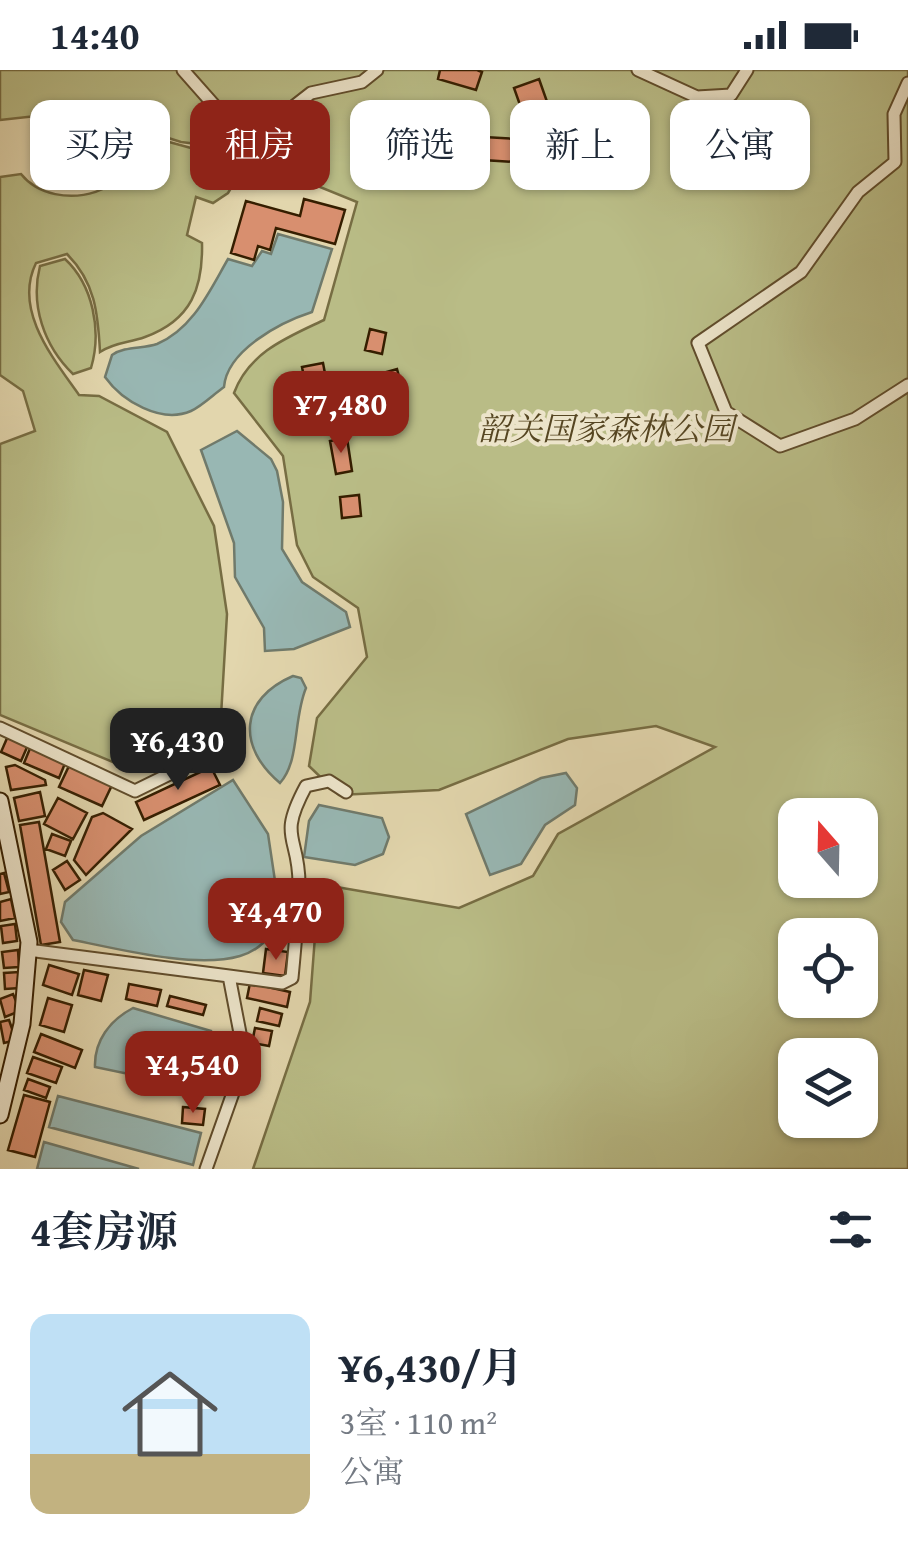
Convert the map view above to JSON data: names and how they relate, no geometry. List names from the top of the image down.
{
  "parks": ["韶关国家森林公园"],
  "north": "top",
  "page": {
    "status": "14:40",
    "chip": [
      "买房",
      "租房",
      "筛选",
      "新上",
      "公寓"
    ],
    "price": [
      "¥7,480",
      "¥6,430",
      "¥4,470",
      "¥4,540"
    ],
    "heading": "4套房源",
    "list": [
      {
        "name": "¥6,430/月",
        "note": "3室 · 110 m² · 公寓"
      }
    ]
  }
}
